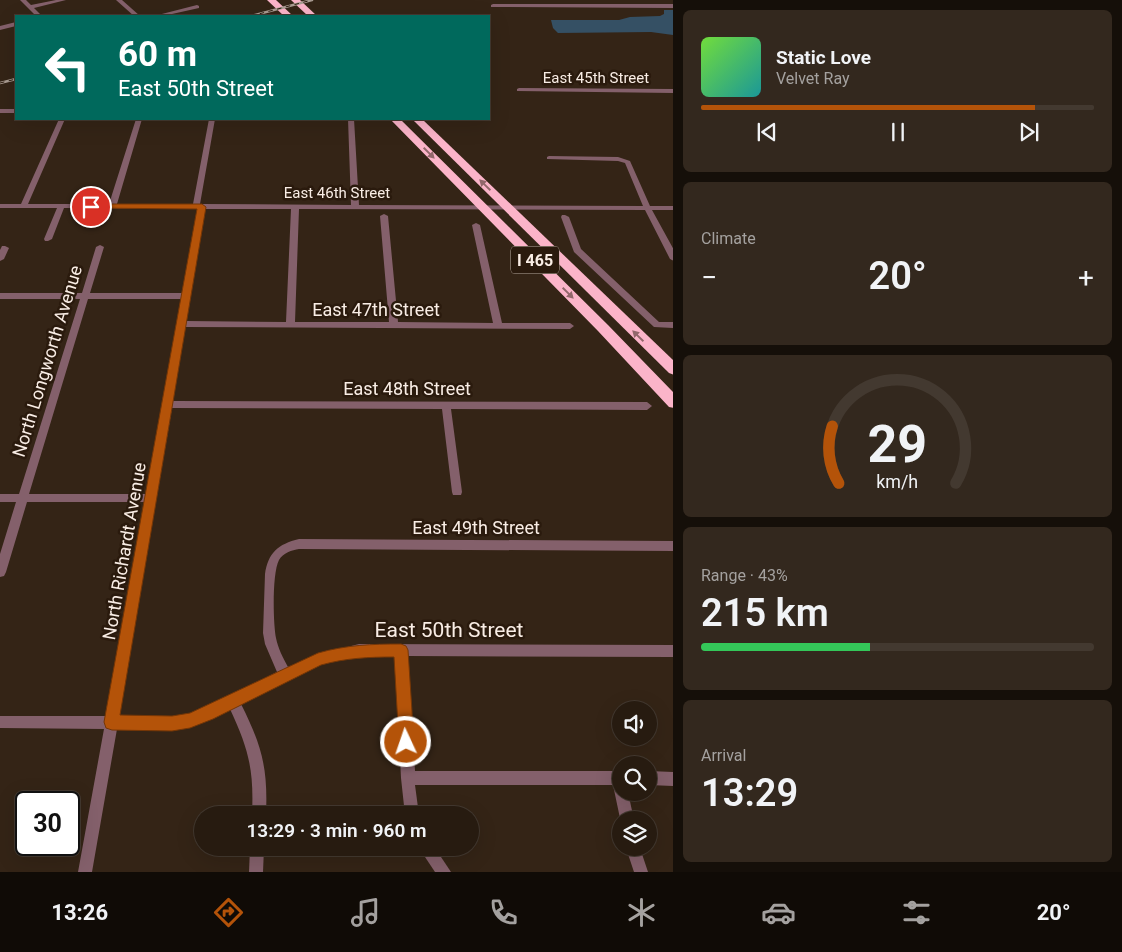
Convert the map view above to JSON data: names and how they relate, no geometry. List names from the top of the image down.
{
  "streets": {
    "highway": ["I 465"],
    "street": [
      "East 45th Street",
      "East 46th Street",
      "East 47th Street",
      "North Longworth Avenue",
      "East 48th Street",
      "East 49th Street",
      "North Richardt Avenue",
      "East 50th Street"
    ]
  },
  "crossings": [
    ["East 46th Street", "North Richardt Avenue"],
    ["East 47th Street", "North Richardt Avenue"],
    ["East 48th Street", "North Richardt Avenue"],
    ["East 49th Street", "East 50th Street"],
    ["North Richardt Avenue", "East 50th Street"]
  ],
  "page": {
    "turn": ["60 m", "East 50th Street"],
    "song": ["Static Love", "Velvet Ray"],
    "tile": [
      "Climate",
      ["Range · 43%", "215 km"],
      ["Arrival", "13:29"]
    ],
    "heat": ["−", "20°", "+"],
    "limit": "30",
    "trip": "13:29 · 3 min · 960 m",
    "tabs": ["13:26", "20°"],
    "gauge": ["29", "km/h"]
  }
}
